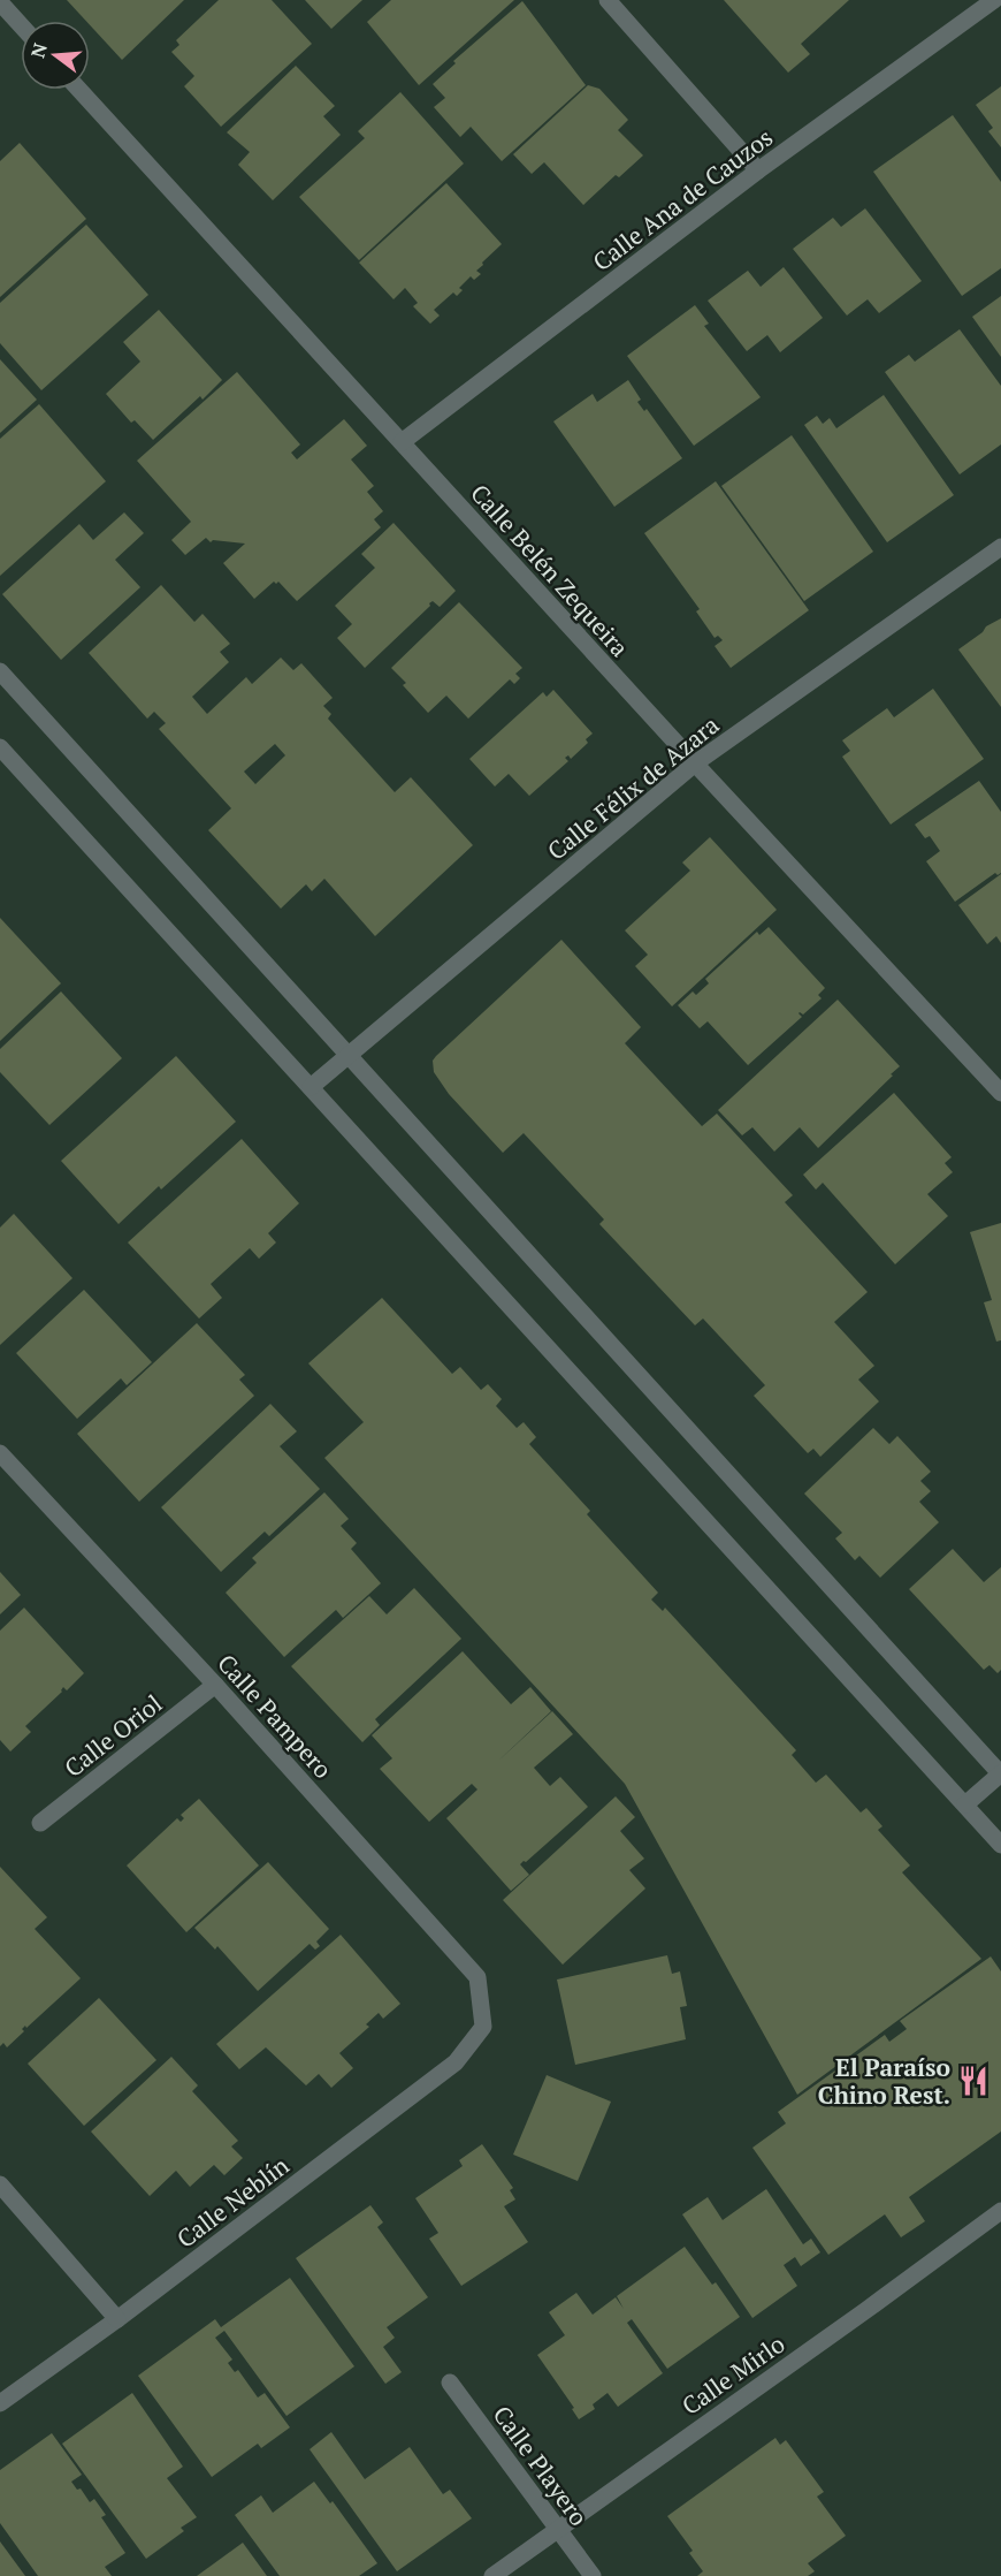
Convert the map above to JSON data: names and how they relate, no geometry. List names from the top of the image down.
{
  "streets": {
    "street": [
      "Calle Ana de Cauzos",
      "Calle Belén Zequeira",
      "Calle Félix de Azara",
      "Calle Pampero",
      "Calle Oriol",
      "Calle Neblín",
      "Calle Mirlo",
      "Calle Playero"
    ]
  },
  "crossings": [
    ["Calle Ana de Cauzos", "Calle Belén Zequeira"],
    ["Calle Belén Zequeira", "Calle Félix de Azara"],
    ["Calle Pampero", "Calle Oriol"],
    ["Calle Pampero", "Calle Neblín"],
    ["Calle Mirlo", "Calle Playero"]
  ],
  "places": {
    "restaurant": ["El Paraíso Chino Rest."]
  },
  "north": "left"
}
